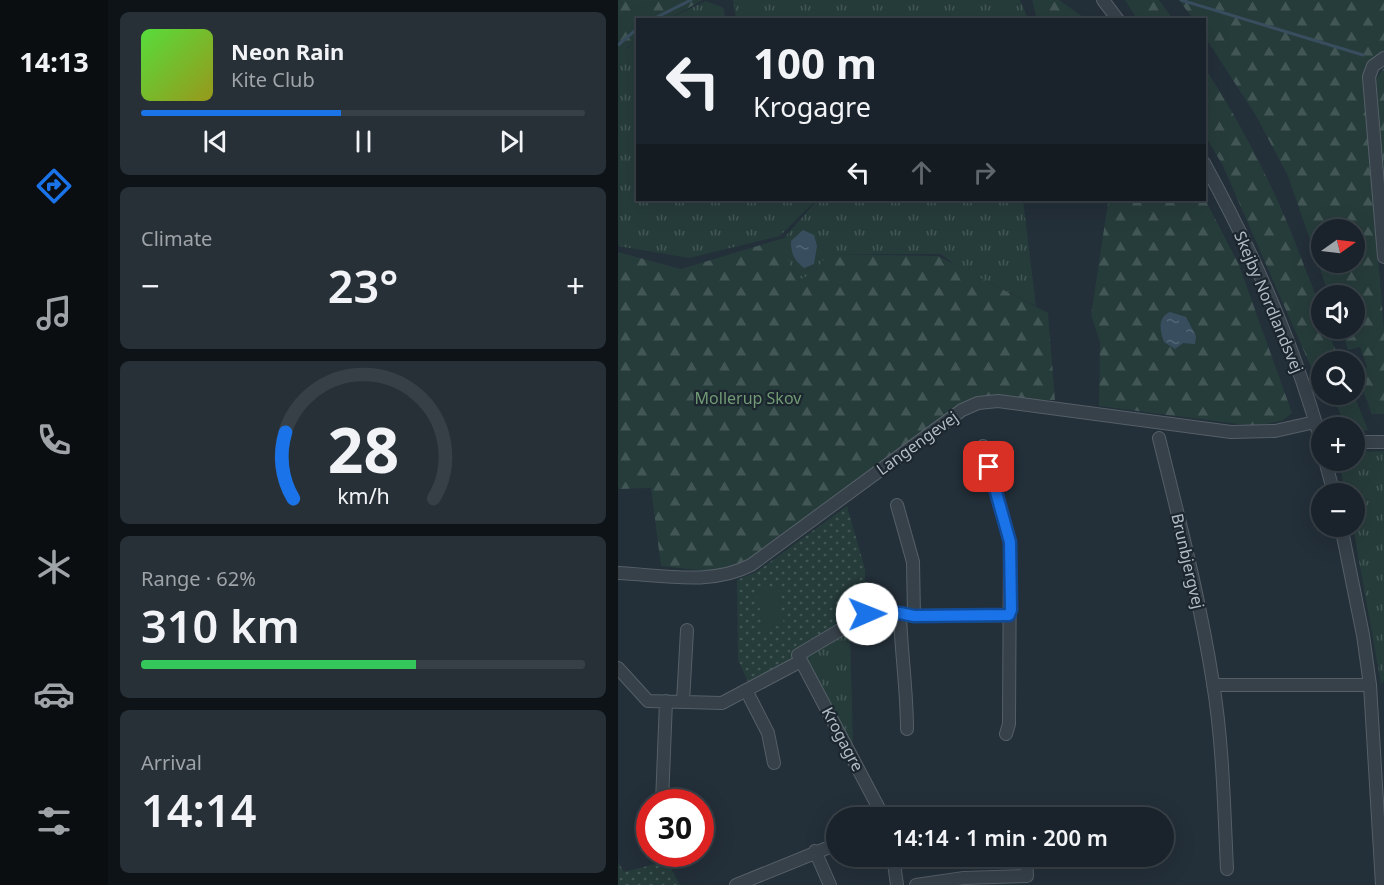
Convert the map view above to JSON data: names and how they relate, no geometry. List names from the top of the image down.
{
  "streets": {
    "street": [
      "Skejby Nordlandsvej",
      "Langengevej",
      "Brunbjergvej",
      "Krogagre"
    ]
  },
  "parks": ["Mollerup Skov"],
  "north": "right",
  "page": {
    "tabs": "14:13",
    "turn": ["100 m", "Krogagre"],
    "song": ["Neon Rain", "Kite Club"],
    "tile": [
      "Climate",
      ["Range · 62%", "310 km"],
      ["Arrival", "14:14"]
    ],
    "map_buttons": ["+", "−"],
    "heat": ["−", "23°", "+"],
    "limit": "30",
    "trip": "14:14 · 1 min · 200 m",
    "gauge": ["28", "km/h"]
  }
}
